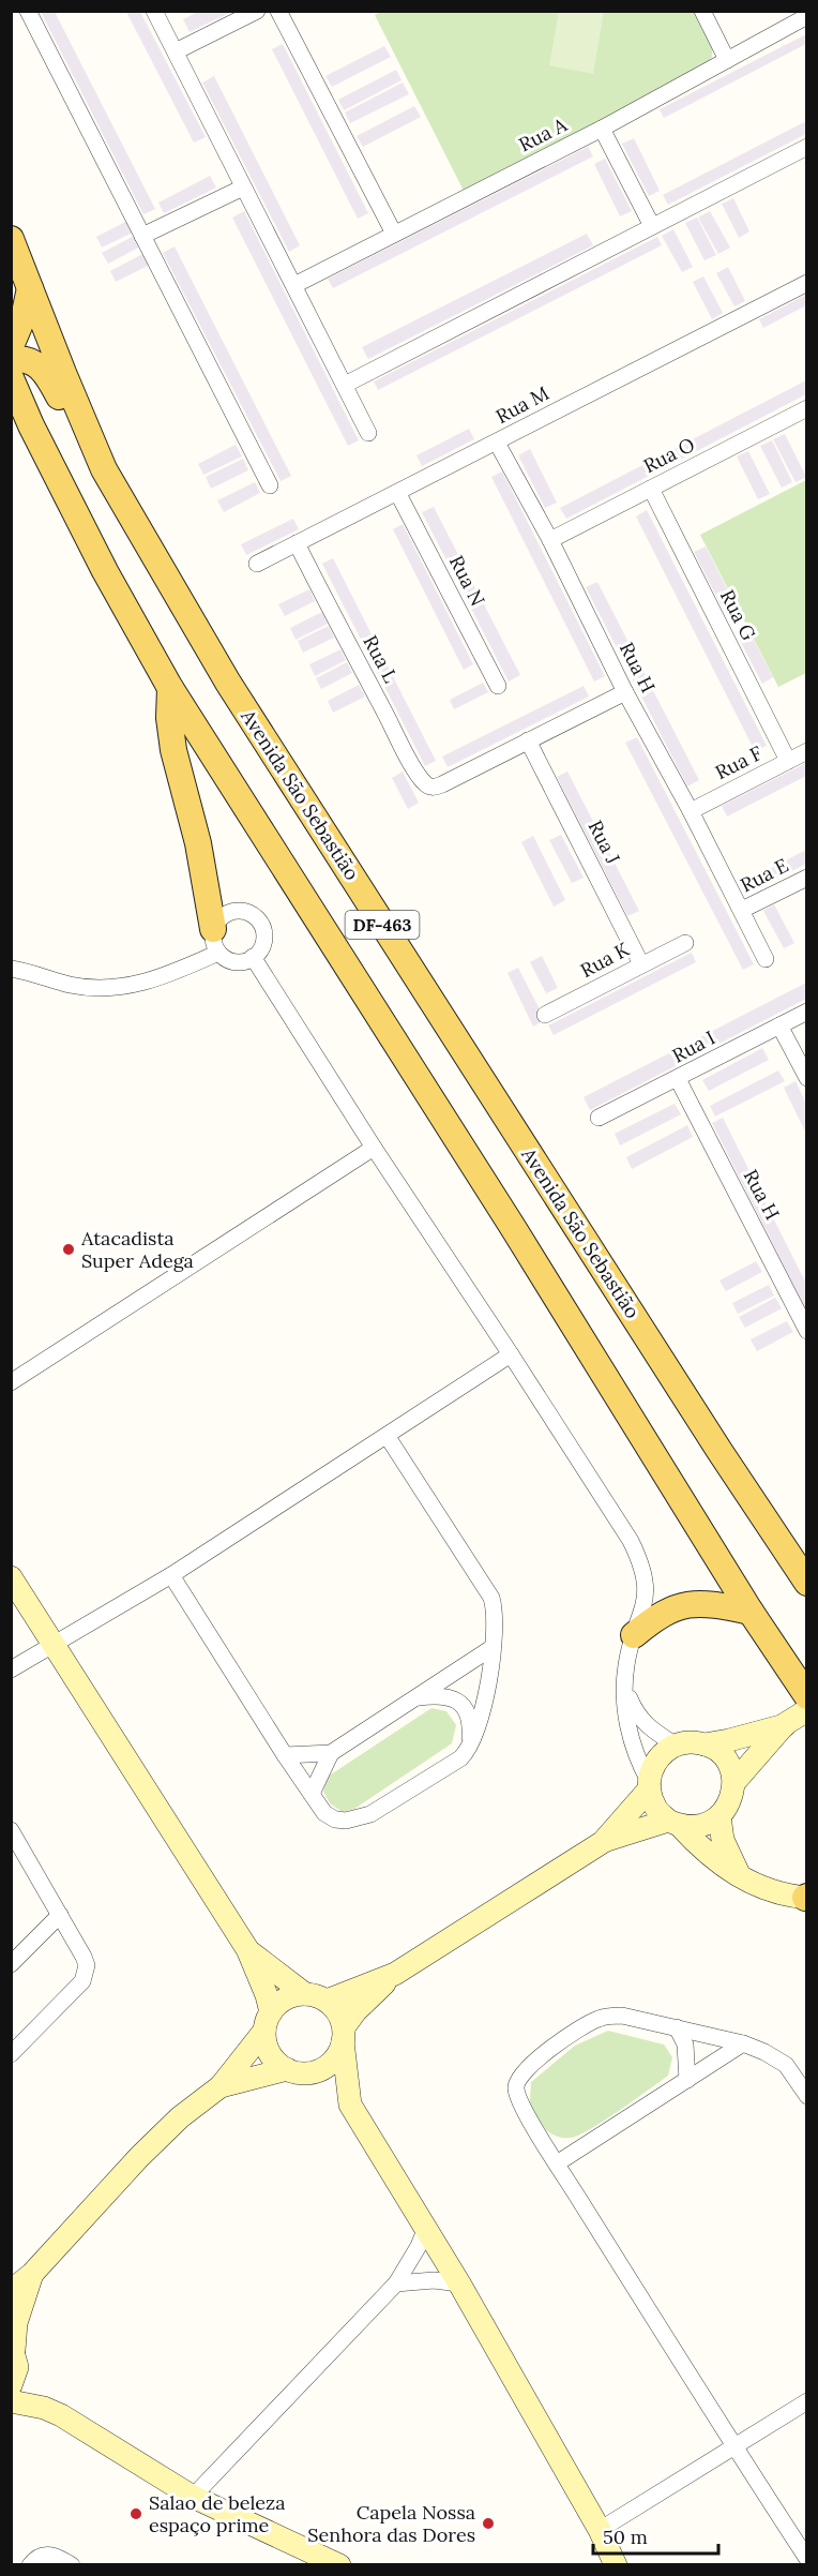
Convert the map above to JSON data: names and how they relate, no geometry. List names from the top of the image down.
{
  "streets": {
    "main road": ["Avenida São Sebastião", "DF-463"],
    "street": [
      "Rua A",
      "Rua M",
      "Rua O",
      "Rua N",
      "Rua G",
      "Rua L",
      "Rua H",
      "Rua F",
      "Rua J",
      "Rua E",
      "Rua K",
      "Rua I"
    ]
  },
  "crossings": [
    ["Rua M", "Rua N"],
    ["Rua M", "Rua L"],
    ["Rua M", "Rua H"],
    ["Rua O", "Rua G"],
    ["Rua O", "Rua H"],
    ["Rua G", "Rua F"],
    ["Rua L", "Rua J"],
    ["Rua H", "Rua F"],
    ["Rua H", "Rua E"],
    ["Rua H", "Rua I"],
    ["Rua J", "Rua K"]
  ],
  "places": ["Atacadista Super Adega", "Salao de beleza espaço prime", "Capela Nossa Senhora das Dores"],
  "scale_bar": "50 m"
}
